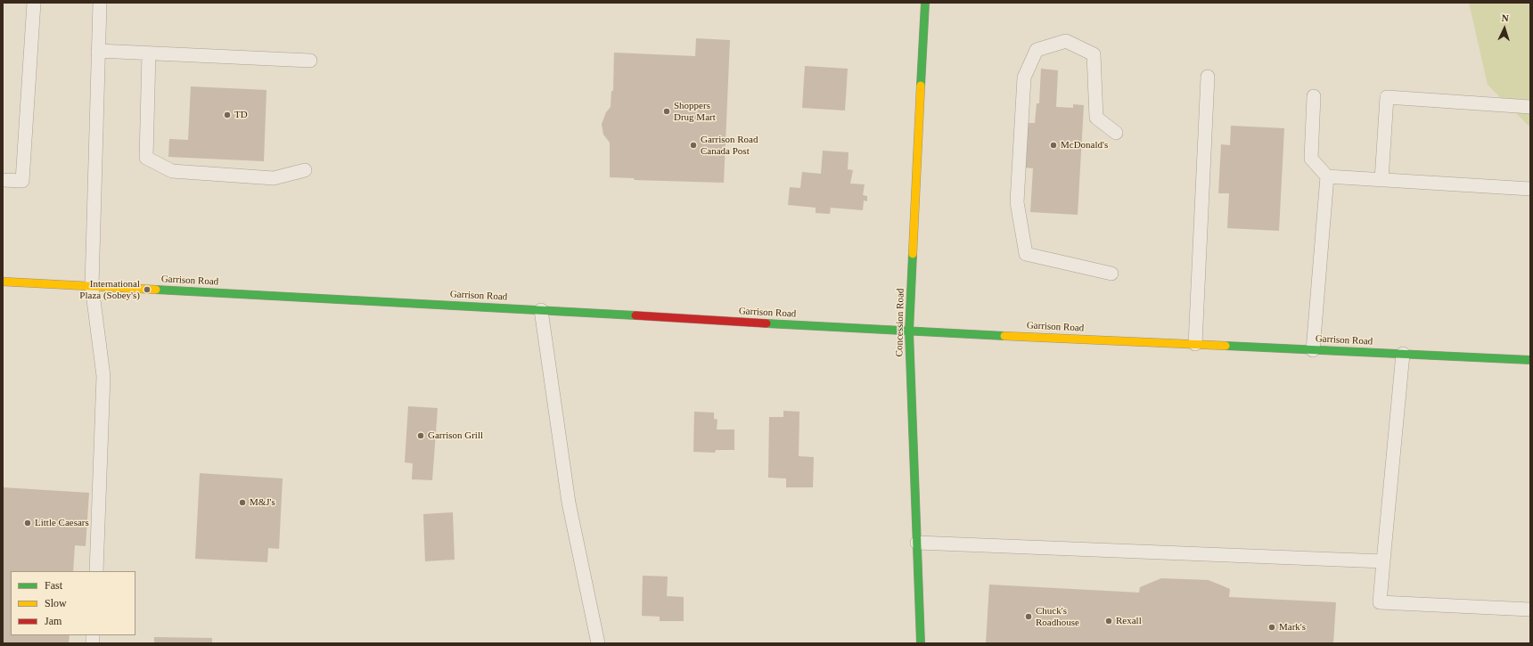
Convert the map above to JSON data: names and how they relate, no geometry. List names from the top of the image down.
{
  "streets": {
    "main road": ["Garrison Road", "Concession Road"]
  },
  "crossings": [
    ["Garrison Road", "Concession Road"]
  ],
  "places": [
    "Shoppers Drug Mart",
    "TD",
    "Garrison Road Canada Post",
    "McDonald's",
    "International Plaza (Sobey's)",
    "Garrison Grill",
    "M&J's",
    "Little Caesars",
    "Chuck's Roadhouse",
    "Rexall",
    "Mark's"
  ],
  "legend": ["Fast", "Slow", "Jam"],
  "north": "top"
}
